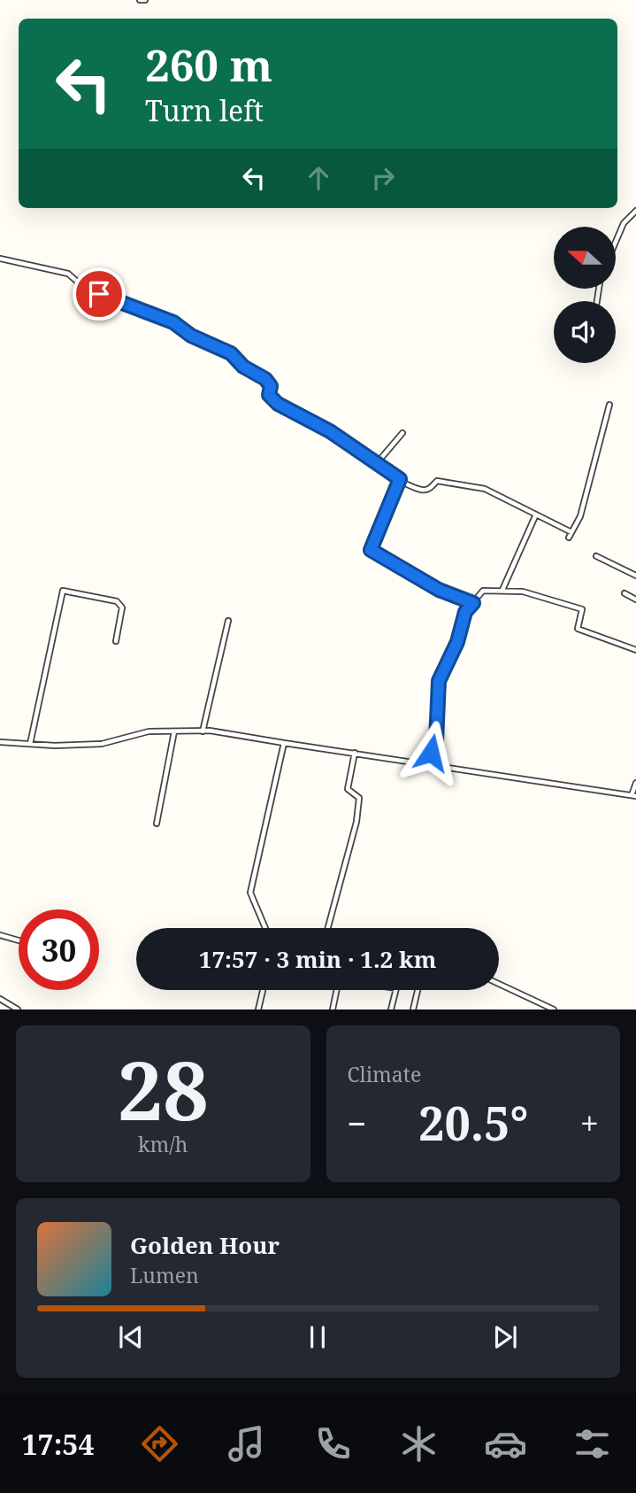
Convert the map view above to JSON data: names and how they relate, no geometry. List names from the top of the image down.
{
  "north": "left",
  "page": {
    "turn": ["260 m", "Turn left"],
    "limit": "30",
    "trip": "17:57 · 3 min · 1.2 km",
    "tile": [
      ["28", "km/h"],
      "Climate"
    ],
    "heat": ["−", "20.5°", "+"],
    "song": ["Golden Hour", "Lumen"],
    "tabs": "17:54"
  }
}
